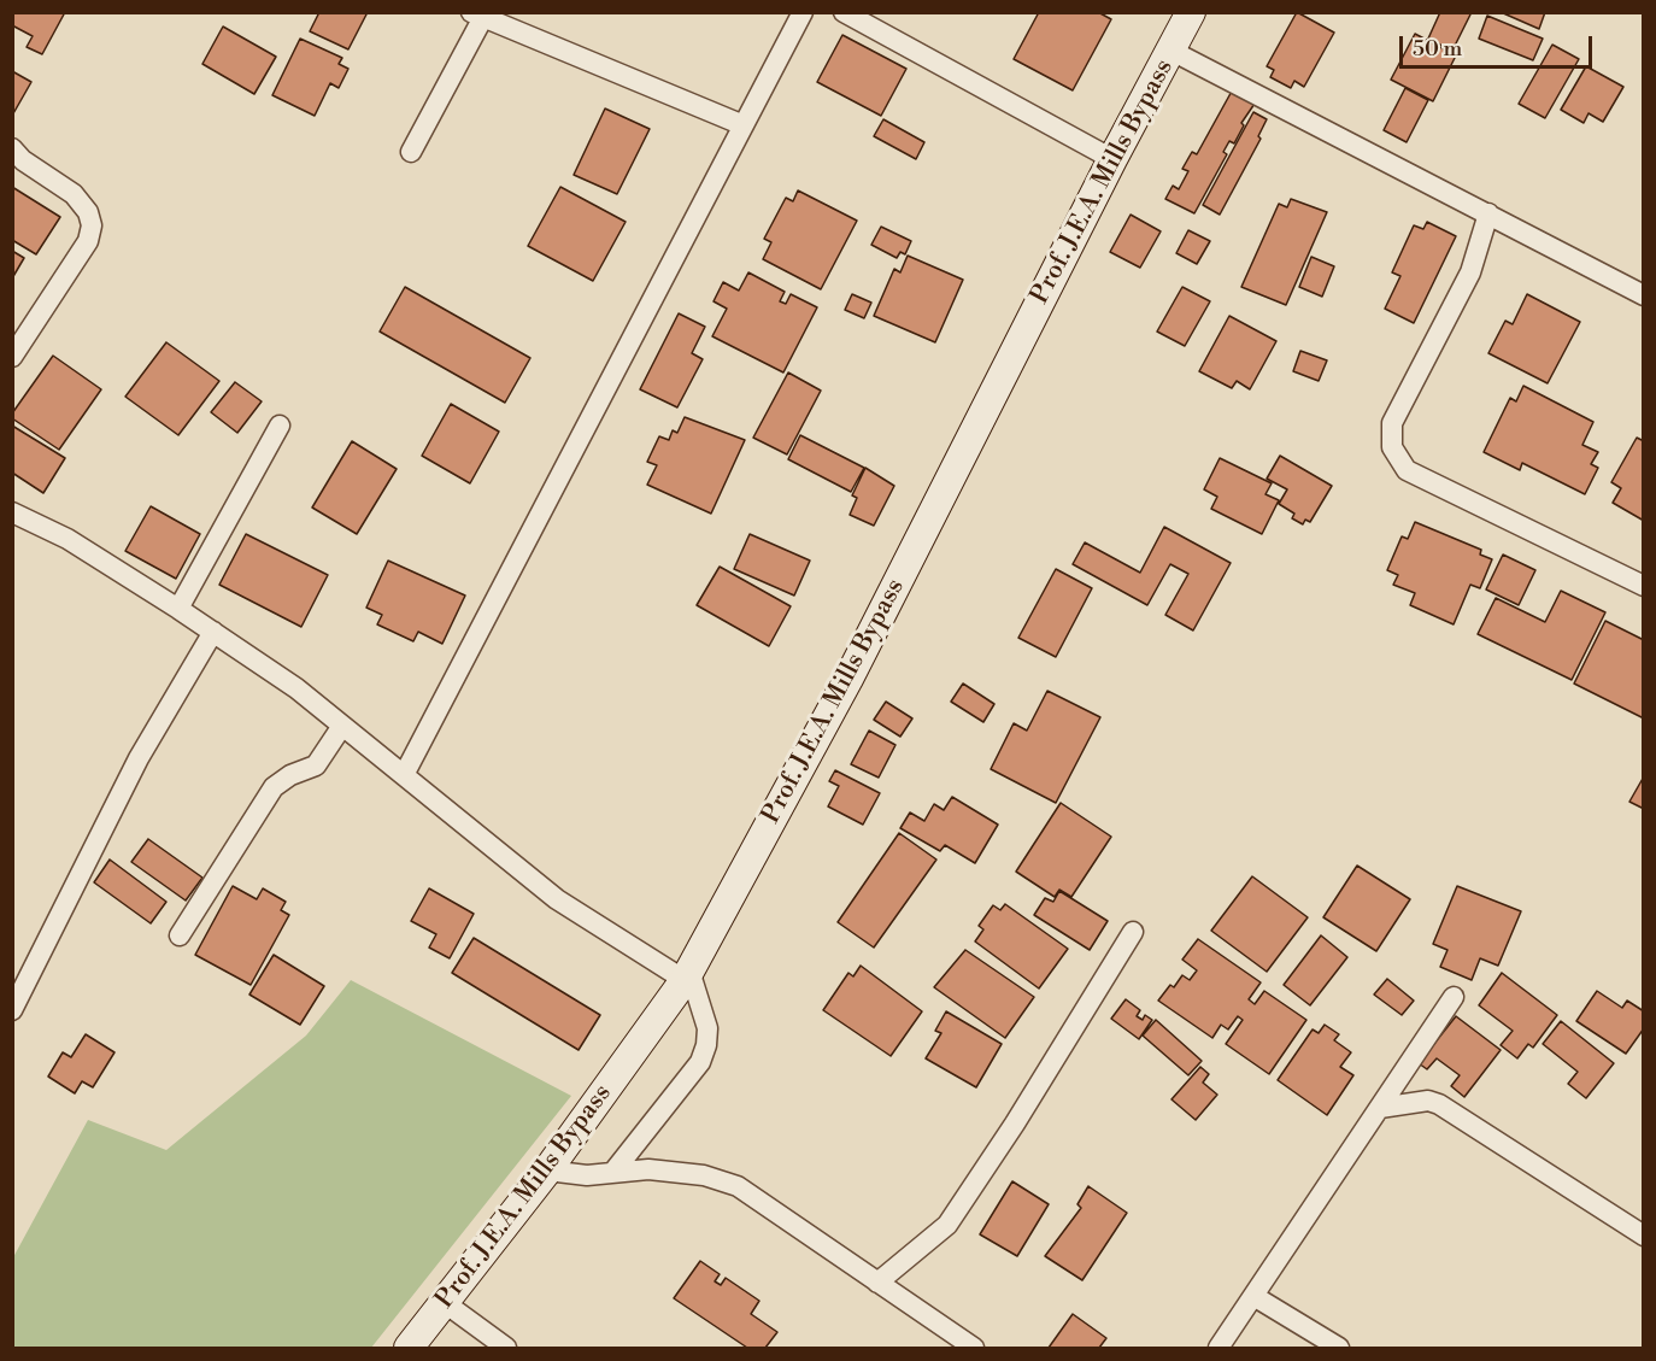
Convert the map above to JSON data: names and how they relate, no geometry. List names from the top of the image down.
{
  "streets": {
    "street": ["Prof. J.E.A. Mills Bypass"]
  },
  "scale_bar": "50 m"
}
